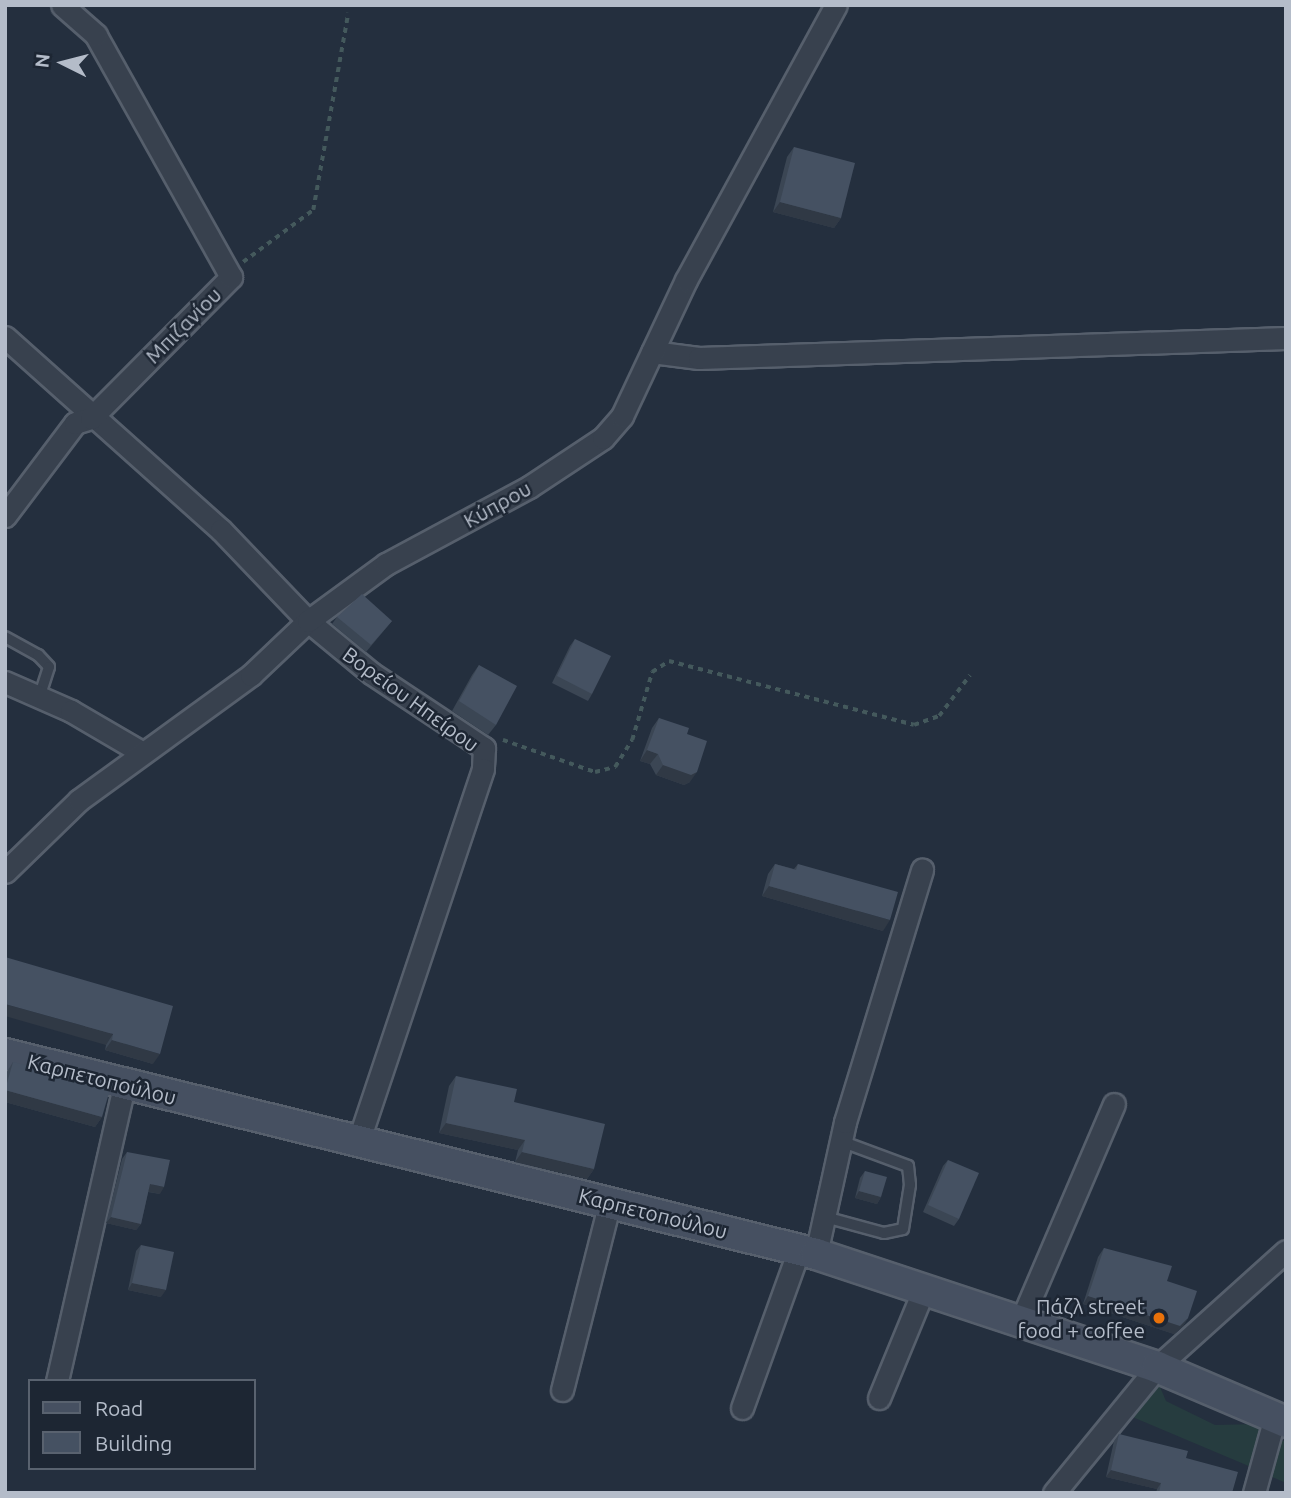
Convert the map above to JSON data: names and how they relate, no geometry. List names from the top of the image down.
{
  "streets": {
    "main road": ["Καρπετοπούλου"],
    "street": ["Μπιζανίου", "Κύπρου", "Βορείου Ηπείρου"]
  },
  "crossings": [
    ["Μπιζανίου", "Βορείου Ηπείρου"],
    ["Κύπρου", "Βορείου Ηπείρου"],
    ["Βορείου Ηπείρου", "Καρπετοπούλου"]
  ],
  "places": ["Πάζλ street food + coffee"],
  "legend": ["Road", "Building"],
  "north": "left"
}
